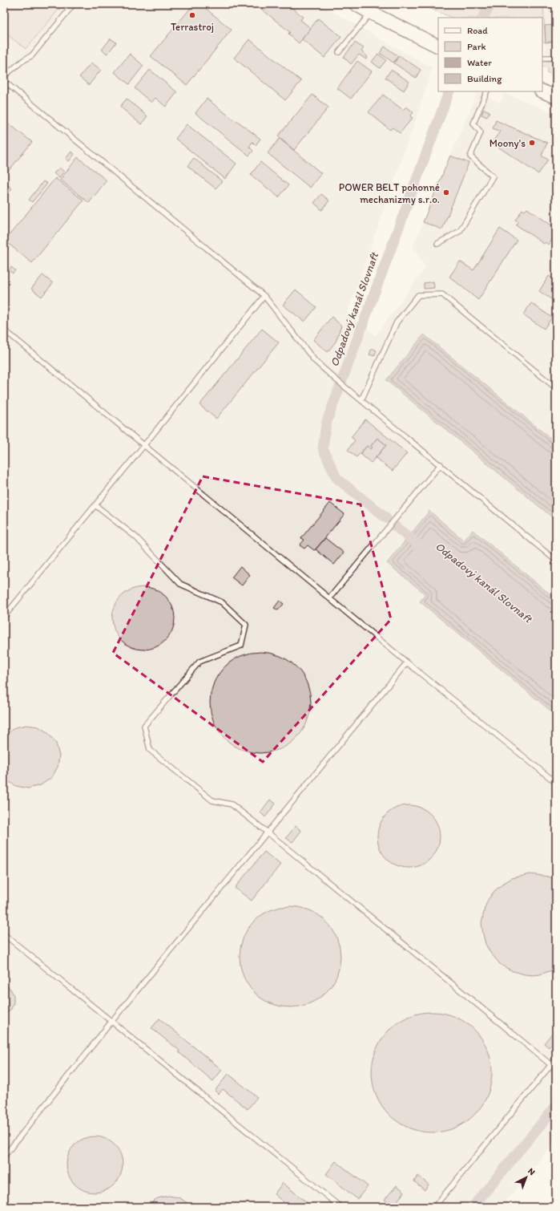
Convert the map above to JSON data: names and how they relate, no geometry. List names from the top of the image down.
{
  "water": ["Odpadový kanál Slovnaft"],
  "places": ["Terrastroj", "Moony's", "POWER BELT pohonné mechanizmy s.r.o."],
  "legend": [
    "Road",
    "Park",
    "Water",
    "Building"
  ],
  "north": "top right"
}
